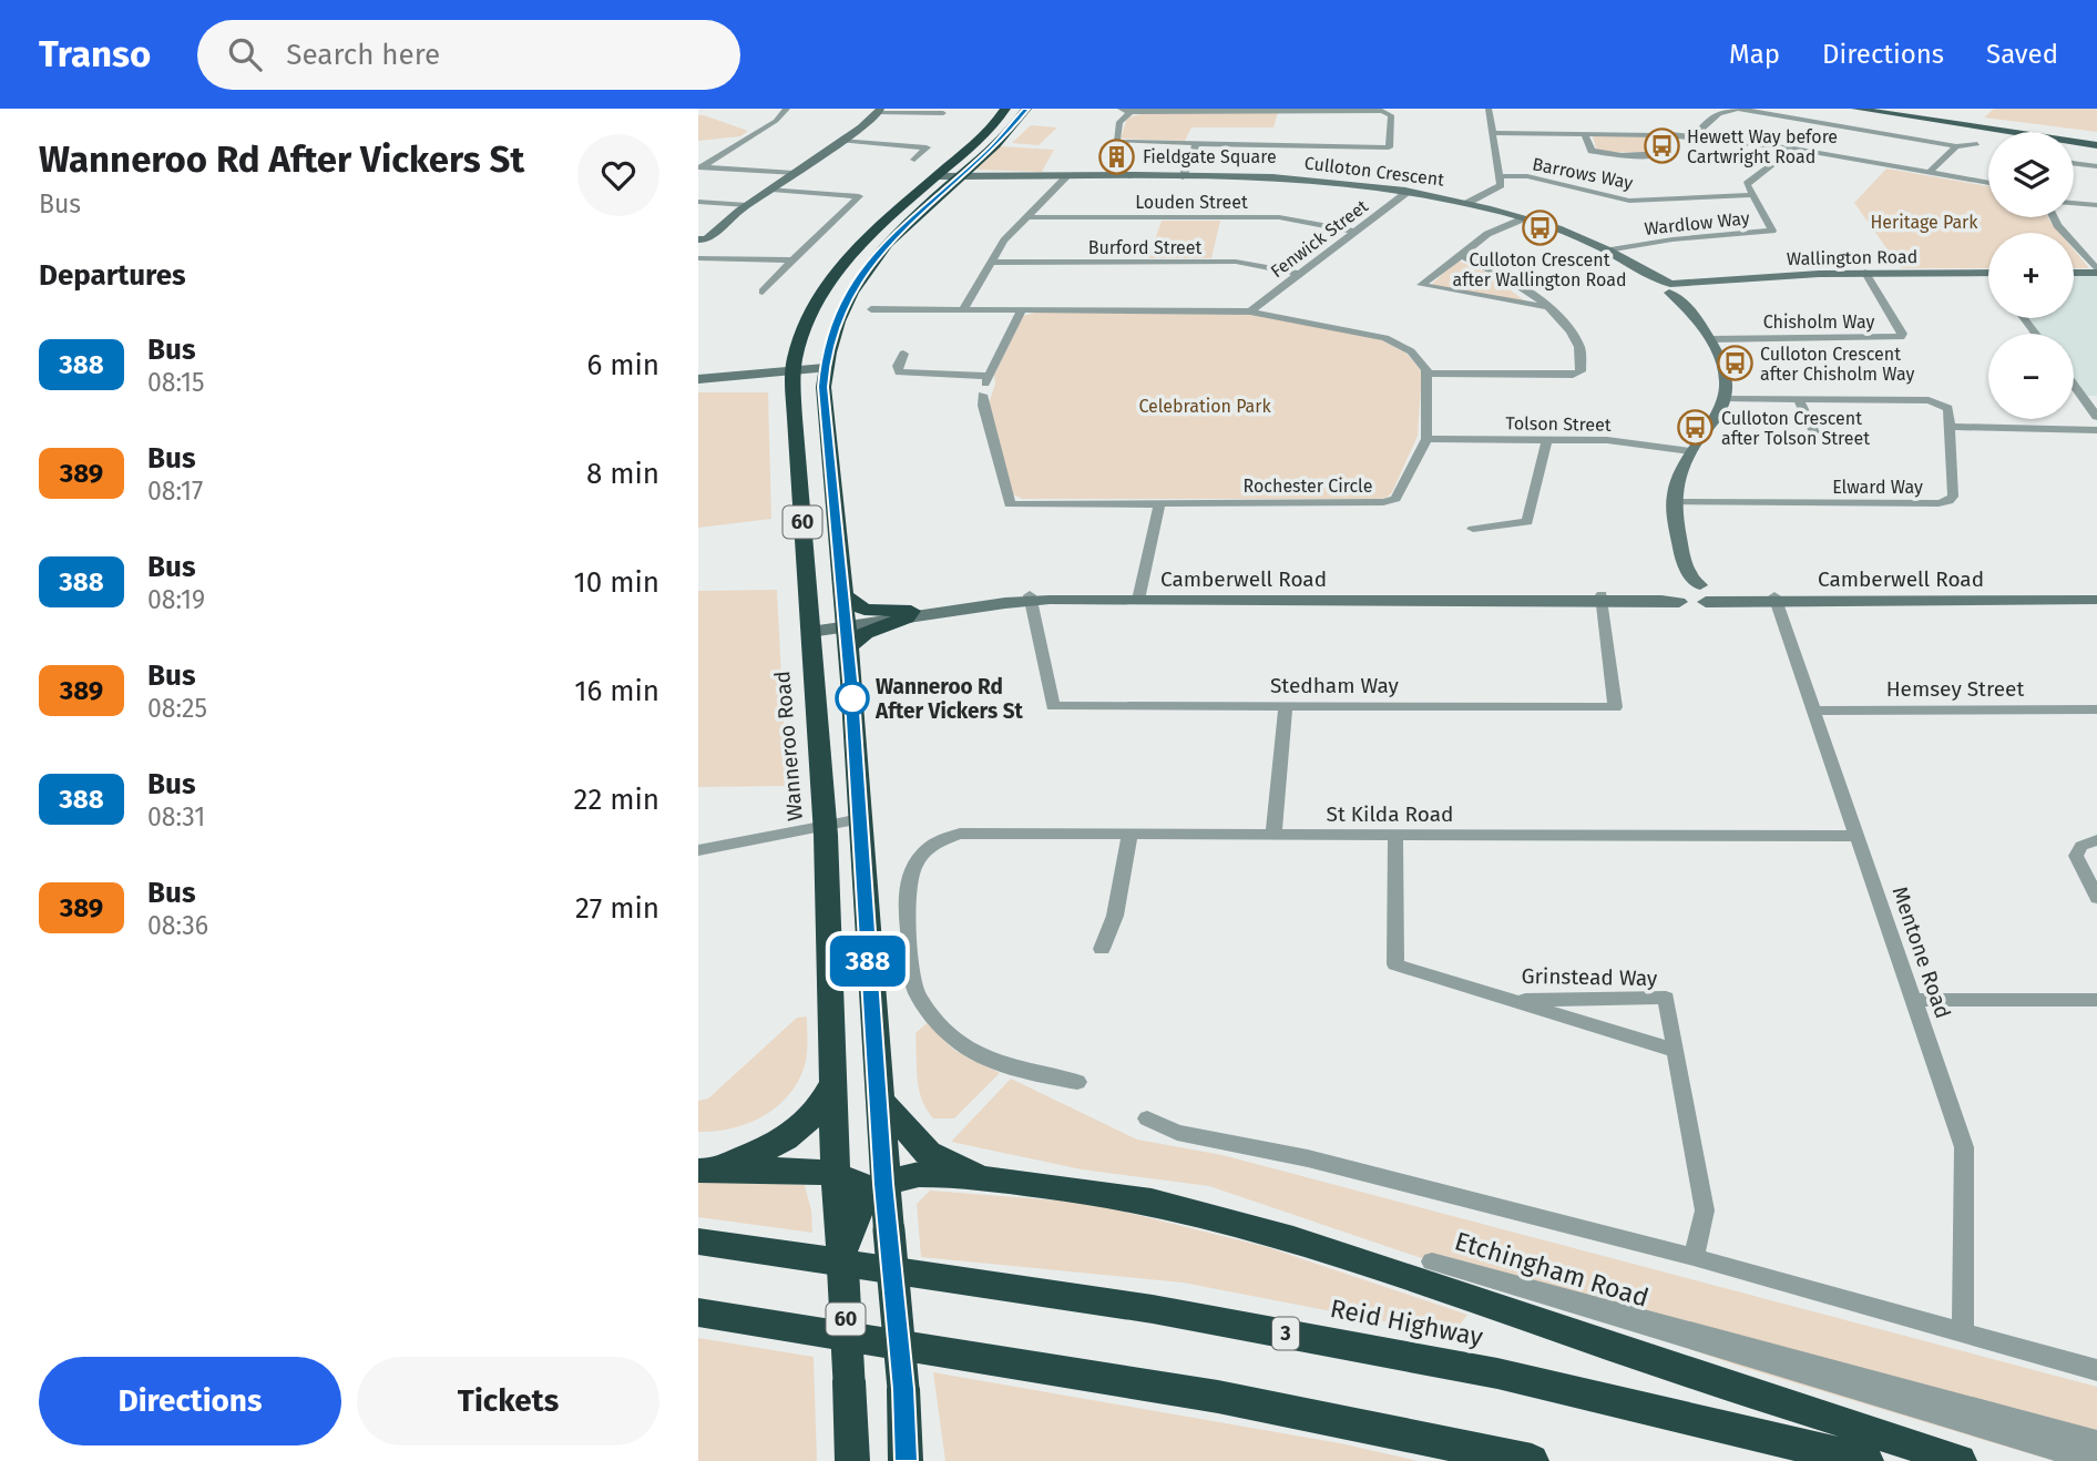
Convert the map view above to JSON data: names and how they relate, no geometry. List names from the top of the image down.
{
  "streets": {
    "highway": [
      "60",
      "Wanneroo Road",
      "Reid Highway",
      "3"
    ],
    "street": [
      "Culloton Crescent",
      "Barrows Way",
      "Louden Street",
      "Wardlow Way",
      "Fenwick Street",
      "Burford Street",
      "Wallington Road",
      "Chisholm Way",
      "Tolson Street",
      "Rochester Circle",
      "Elward Way",
      "Camberwell Road",
      "Stedham Way",
      "Hemsey Street",
      "St Kilda Road",
      "Mentone Road",
      "Grinstead Way",
      "Etchingham Road"
    ]
  },
  "crossings": [
    ["Culloton Crescent", "Wardlow Way"],
    ["Culloton Crescent", "Fenwick Street"],
    ["Culloton Crescent", "Wallington Road"],
    ["Culloton Crescent", "Chisholm Way"],
    ["Culloton Crescent", "60"],
    ["Culloton Crescent", "Wanneroo Road"],
    ["Barrows Way", "Wardlow Way"],
    ["Louden Street", "Fenwick Street"],
    ["Fenwick Street", "Burford Street"],
    ["Wallington Road", "Chisholm Way"],
    ["Tolson Street", "Rochester Circle"],
    ["Camberwell Road", "Stedham Way"],
    ["Camberwell Road", "Mentone Road"],
    ["Hemsey Street", "Mentone Road"],
    ["St Kilda Road", "Mentone Road"],
    ["St Kilda Road", "Grinstead Way"],
    ["Mentone Road", "Etchingham Road"],
    ["Grinstead Way", "Etchingham Road"]
  ],
  "parks": ["Heritage Park", "Celebration Park"],
  "places": {
    "bus stop": [
      "Hewett Way before Cartwright Road",
      "Culloton Crescent after Wallington Road",
      "Culloton Crescent after Chisholm Way",
      "Culloton Crescent after Tolson Street"
    ],
    "building": ["Fieldgate Square"],
    "other": ["Wanneroo Rd After Vickers St"]
  },
  "lines": ["bus line 388"],
  "page": {
    "header": "Transo",
    "search": "Search here",
    "nav": ["Map", "Directions", "Saved"],
    "heading": [
      ["Wanneroo Rd After Vickers St", "Bus"],
      "Departures"
    ],
    "on_map": "388",
    "map_buttons": ["+", "−"],
    "list": [
      {
        "mark": "388",
        "name": "Bus",
        "note": "08:15",
        "value": "6 min"
      },
      {
        "mark": "389",
        "name": "Bus",
        "note": "08:17",
        "value": "8 min"
      },
      {
        "mark": "388",
        "name": "Bus",
        "note": "08:19",
        "value": "10 min"
      },
      {
        "mark": "389",
        "name": "Bus",
        "note": "08:25",
        "value": "16 min"
      },
      {
        "mark": "388",
        "name": "Bus",
        "note": "08:31",
        "value": "22 min"
      },
      {
        "mark": "389",
        "name": "Bus",
        "note": "08:36",
        "value": "27 min"
      }
    ],
    "buttons": ["Directions", "Tickets"]
  }
}
